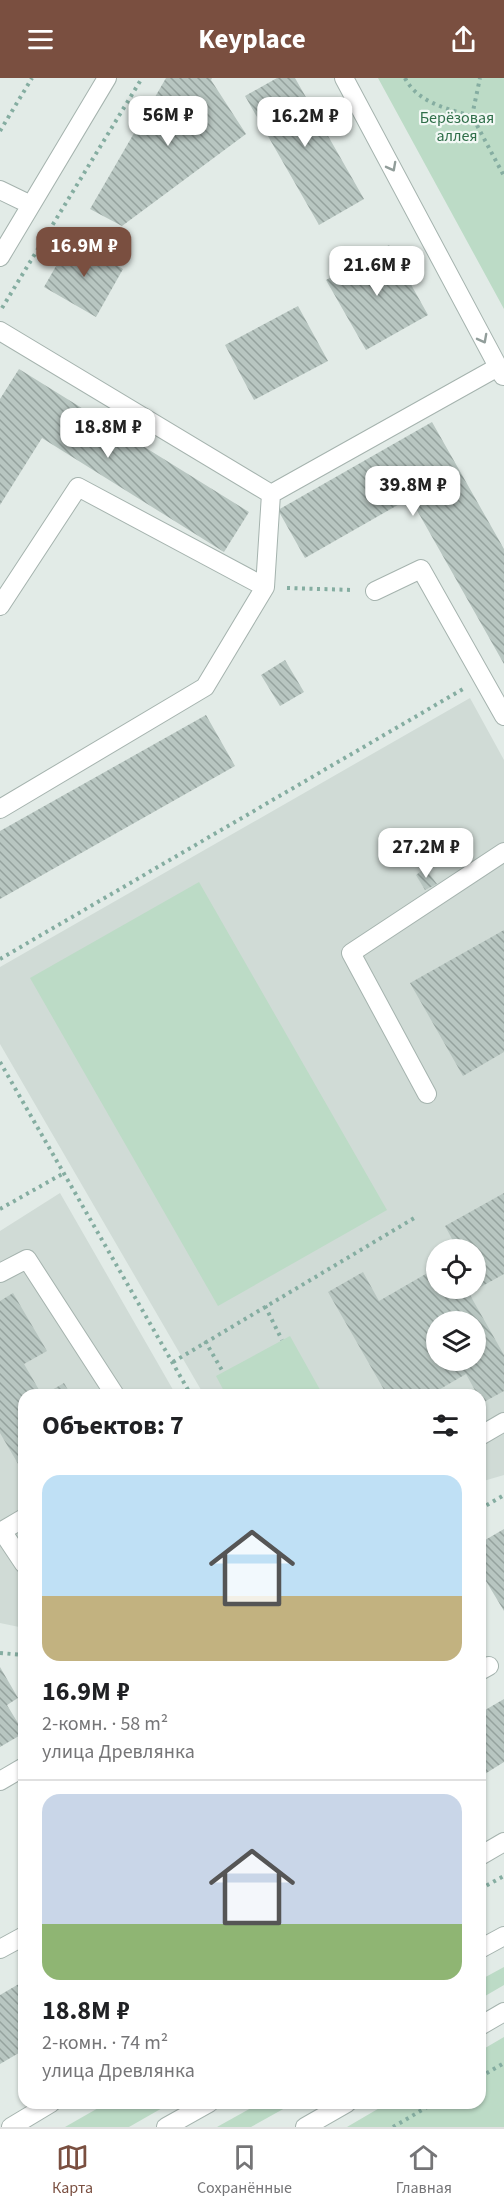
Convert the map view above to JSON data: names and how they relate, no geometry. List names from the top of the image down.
{
  "parks": ["Берёзовая аллея"],
  "page": {
    "header": "Keyplace",
    "price": [
      "56M ₽",
      "16.2M ₽",
      "16.9M ₽",
      "21.6M ₽",
      "18.8M ₽",
      "39.8M ₽",
      "27.2M ₽"
    ],
    "heading": "Объектов: 7",
    "list": [
      {
        "name": "16.9M ₽",
        "note": "2-комн. · 58 m² · улица Древлянка"
      },
      {
        "name": "18.8M ₽",
        "note": "2-комн. · 74 m² · улица Древлянка"
      }
    ],
    "tabs": ["Карта", "Сохранённые", "Главная"]
  }
}
